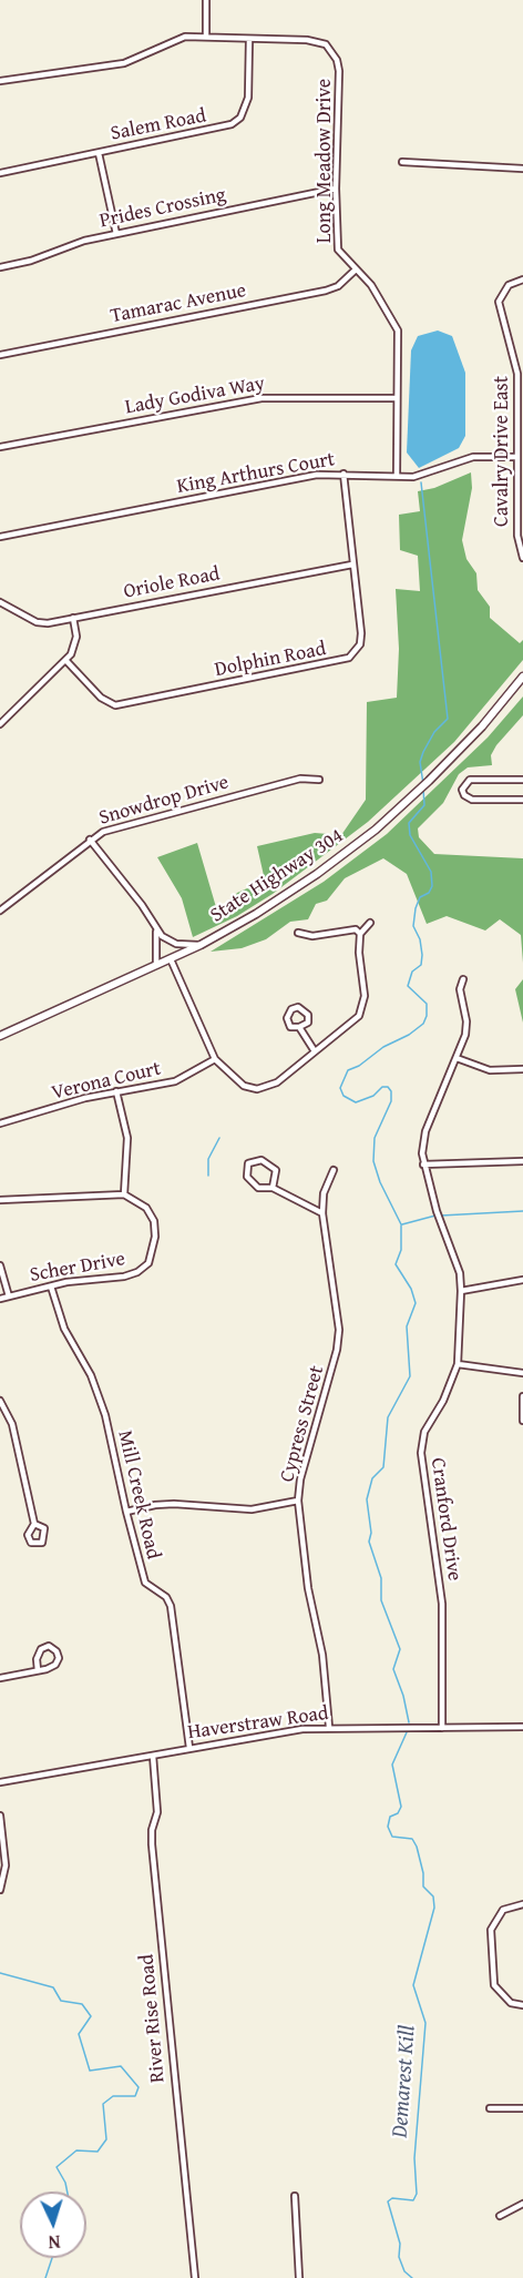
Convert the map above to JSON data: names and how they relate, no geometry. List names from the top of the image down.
{
  "streets": {
    "main road": ["State Highway 304"],
    "street": [
      "Salem Road",
      "Long Meadow Drive",
      "Prides Crossing",
      "Tamarac Avenue",
      "Lady Godiva Way",
      "Cavalry Drive East",
      "King Arthurs Court",
      "Oriole Road",
      "Dolphin Road",
      "Snowdrop Drive",
      "Verona Court",
      "Scher Drive",
      "Cypress Street",
      "Mill Creek Road",
      "Cranford Drive",
      "Haverstraw Road",
      "River Rise Road"
    ]
  },
  "crossings": [
    ["Salem Road", "Long Meadow Drive"],
    ["Long Meadow Drive", "Prides Crossing"],
    ["Long Meadow Drive", "Tamarac Avenue"],
    ["Long Meadow Drive", "Lady Godiva Way"],
    ["Long Meadow Drive", "King Arthurs Court"],
    ["Cavalry Drive East", "King Arthurs Court"],
    ["King Arthurs Court", "Dolphin Road"],
    ["Oriole Road", "Dolphin Road"],
    ["Scher Drive", "Mill Creek Road"],
    ["Cypress Street", "Haverstraw Road"],
    ["Mill Creek Road", "Haverstraw Road"],
    ["Cranford Drive", "Haverstraw Road"],
    ["Haverstraw Road", "River Rise Road"]
  ],
  "water": ["Demarest Kill"],
  "north": "bottom"
}
